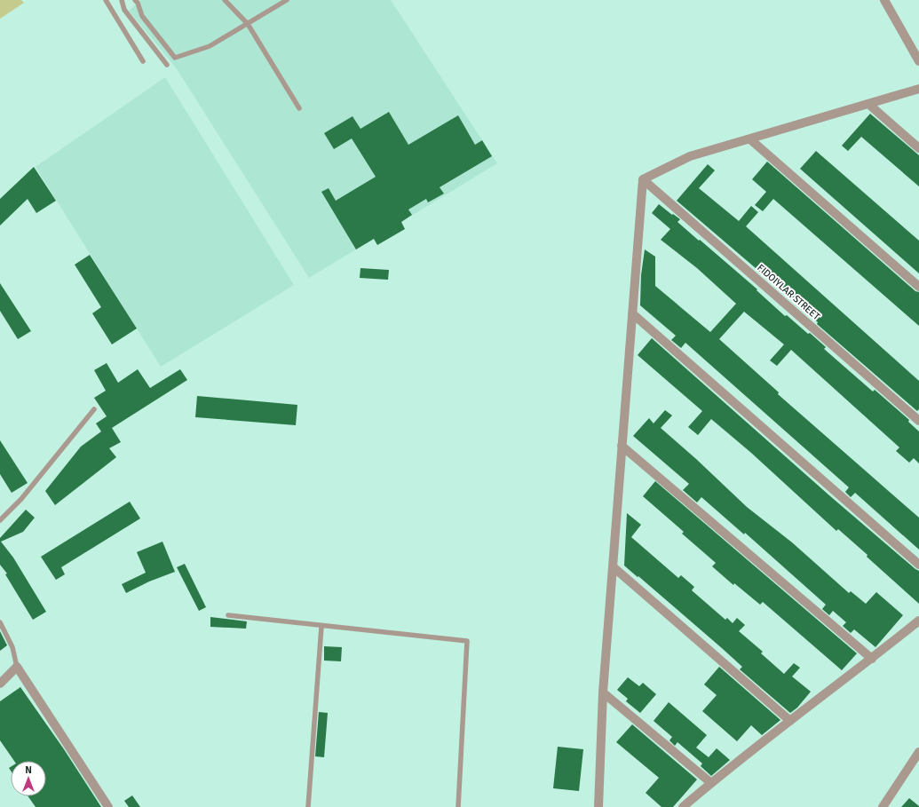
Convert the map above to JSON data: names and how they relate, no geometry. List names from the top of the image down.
{
  "streets": {
    "street": ["FIDOIYLAR STREET"]
  },
  "north": "top"
}
